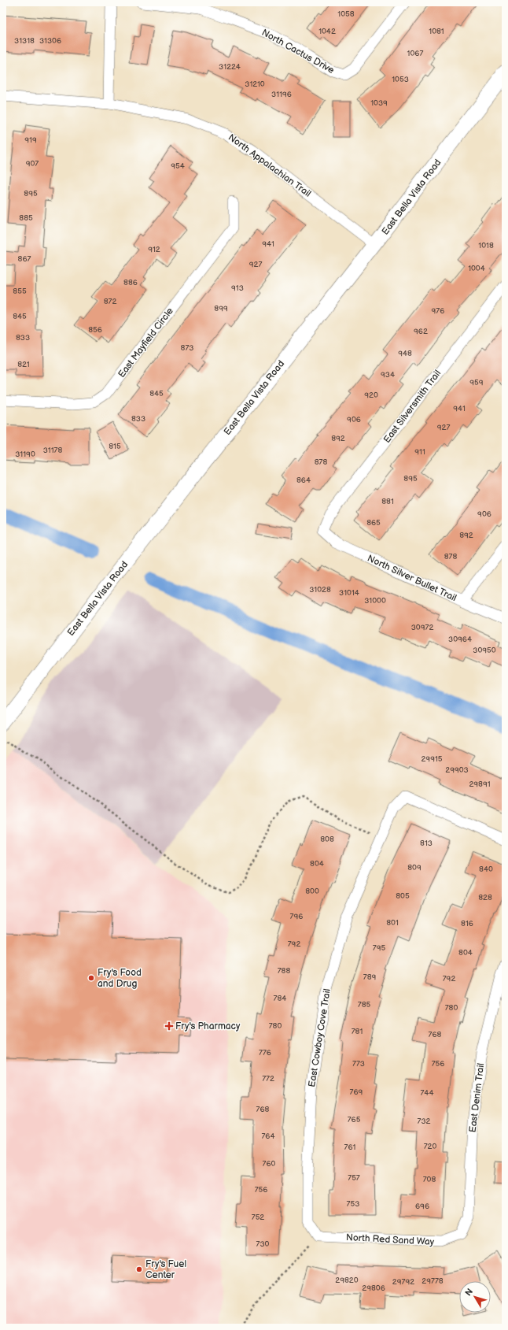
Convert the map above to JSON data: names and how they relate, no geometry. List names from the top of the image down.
{
  "streets": {
    "street": [
      "North Cactus Drive",
      "North Appalachian Trail",
      "East Bella Vista Road",
      "East Mayfield Circle",
      "East Silversmith Trail",
      "North Silver Bullet Trail",
      "East Cowboy Cove Trail",
      "East Denim Trail",
      "North Red Sand Way"
    ]
  },
  "crossings": [
    ["North Appalachian Trail", "East Bella Vista Road"],
    ["East Silversmith Trail", "North Silver Bullet Trail"],
    ["East Cowboy Cove Trail", "North Red Sand Way"],
    ["East Denim Trail", "North Red Sand Way"]
  ],
  "places": {
    "other": ["Fry's Food and Drug", "Fry's Fuel Center"],
    "health": ["Fry's Pharmacy"]
  },
  "house_numbers": [
    "1058",
    "1042",
    "1081",
    "31318",
    "31306",
    "1067",
    "31224",
    "1053",
    "31210",
    "31196",
    "1039",
    "919",
    "907",
    "954",
    "895",
    "885",
    "941",
    "1018",
    "912",
    "867",
    "927",
    "1004",
    "886",
    "913",
    "855",
    "872",
    "899",
    "976",
    "845",
    "856",
    "962",
    "833",
    "873",
    "948",
    "821",
    "934",
    "959",
    "845",
    "920",
    "941",
    "833",
    "906",
    "927",
    "892",
    "815",
    "31178",
    "911",
    "31190",
    "878",
    "895",
    "864",
    "881",
    "906",
    "865",
    "892",
    "878",
    "31028",
    "31014",
    "31000",
    "30972",
    "30964",
    "30950",
    "29915",
    "29903",
    "29891",
    "808",
    "813",
    "804",
    "809",
    "840",
    "800",
    "805",
    "828",
    "796",
    "801",
    "816",
    "792",
    "795",
    "804",
    "788",
    "789",
    "792",
    "784",
    "785",
    "780",
    "780",
    "781",
    "768",
    "776",
    "773",
    "756",
    "772",
    "769",
    "744",
    "768",
    "765",
    "732",
    "764",
    "720",
    "761",
    "760",
    "757",
    "708",
    "756",
    "753",
    "696",
    "752",
    "730",
    "29820",
    "29778",
    "29792",
    "29806"
  ],
  "north": "top left"
}
